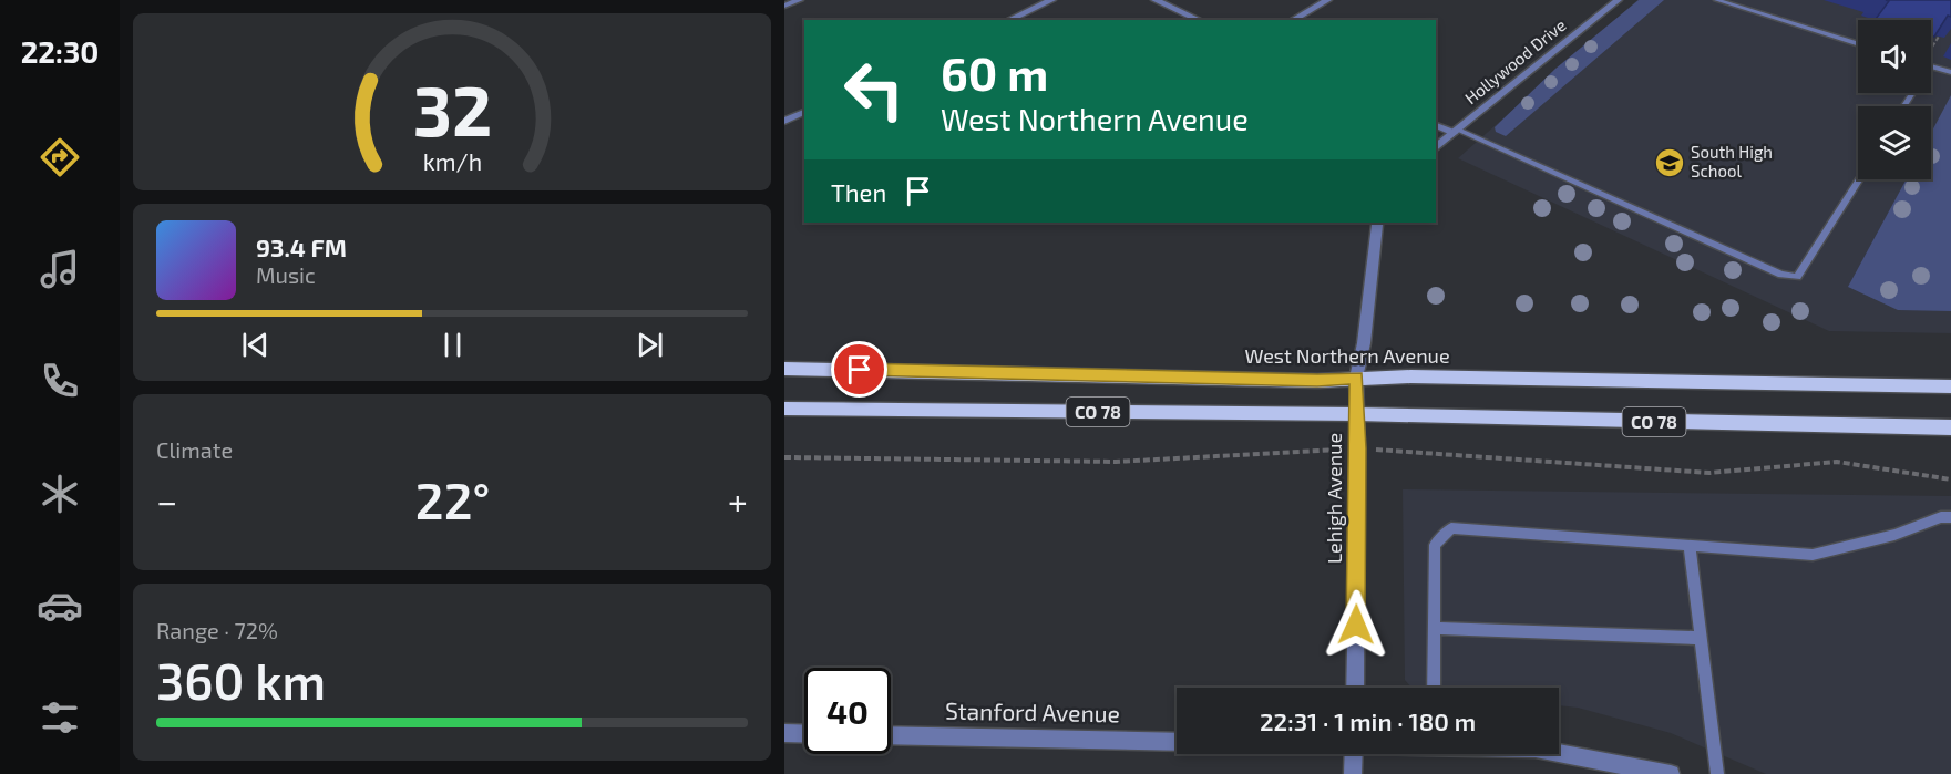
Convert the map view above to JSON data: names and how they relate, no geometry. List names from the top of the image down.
{
  "streets": {
    "main road": ["West Northern Avenue", "CO 78"],
    "street": ["Hollywood Drive", "Lehigh Avenue", "Stanford Avenue"]
  },
  "crossings": [
    ["West Northern Avenue", "Lehigh Avenue"],
    ["CO 78", "Lehigh Avenue"]
  ],
  "places": {
    "school or university": ["South High School"]
  },
  "page": {
    "tabs": "22:30",
    "turn": ["60 m", "West Northern Avenue"],
    "then": "Then",
    "song": ["93.4 FM", "Music"],
    "tile": [
      "Climate",
      ["Range · 72%", "360 km"]
    ],
    "heat": ["−", "22°", "+"],
    "limit": "40",
    "trip": "22:31 · 1 min · 180 m",
    "gauge": ["32", "km/h"]
  }
}
